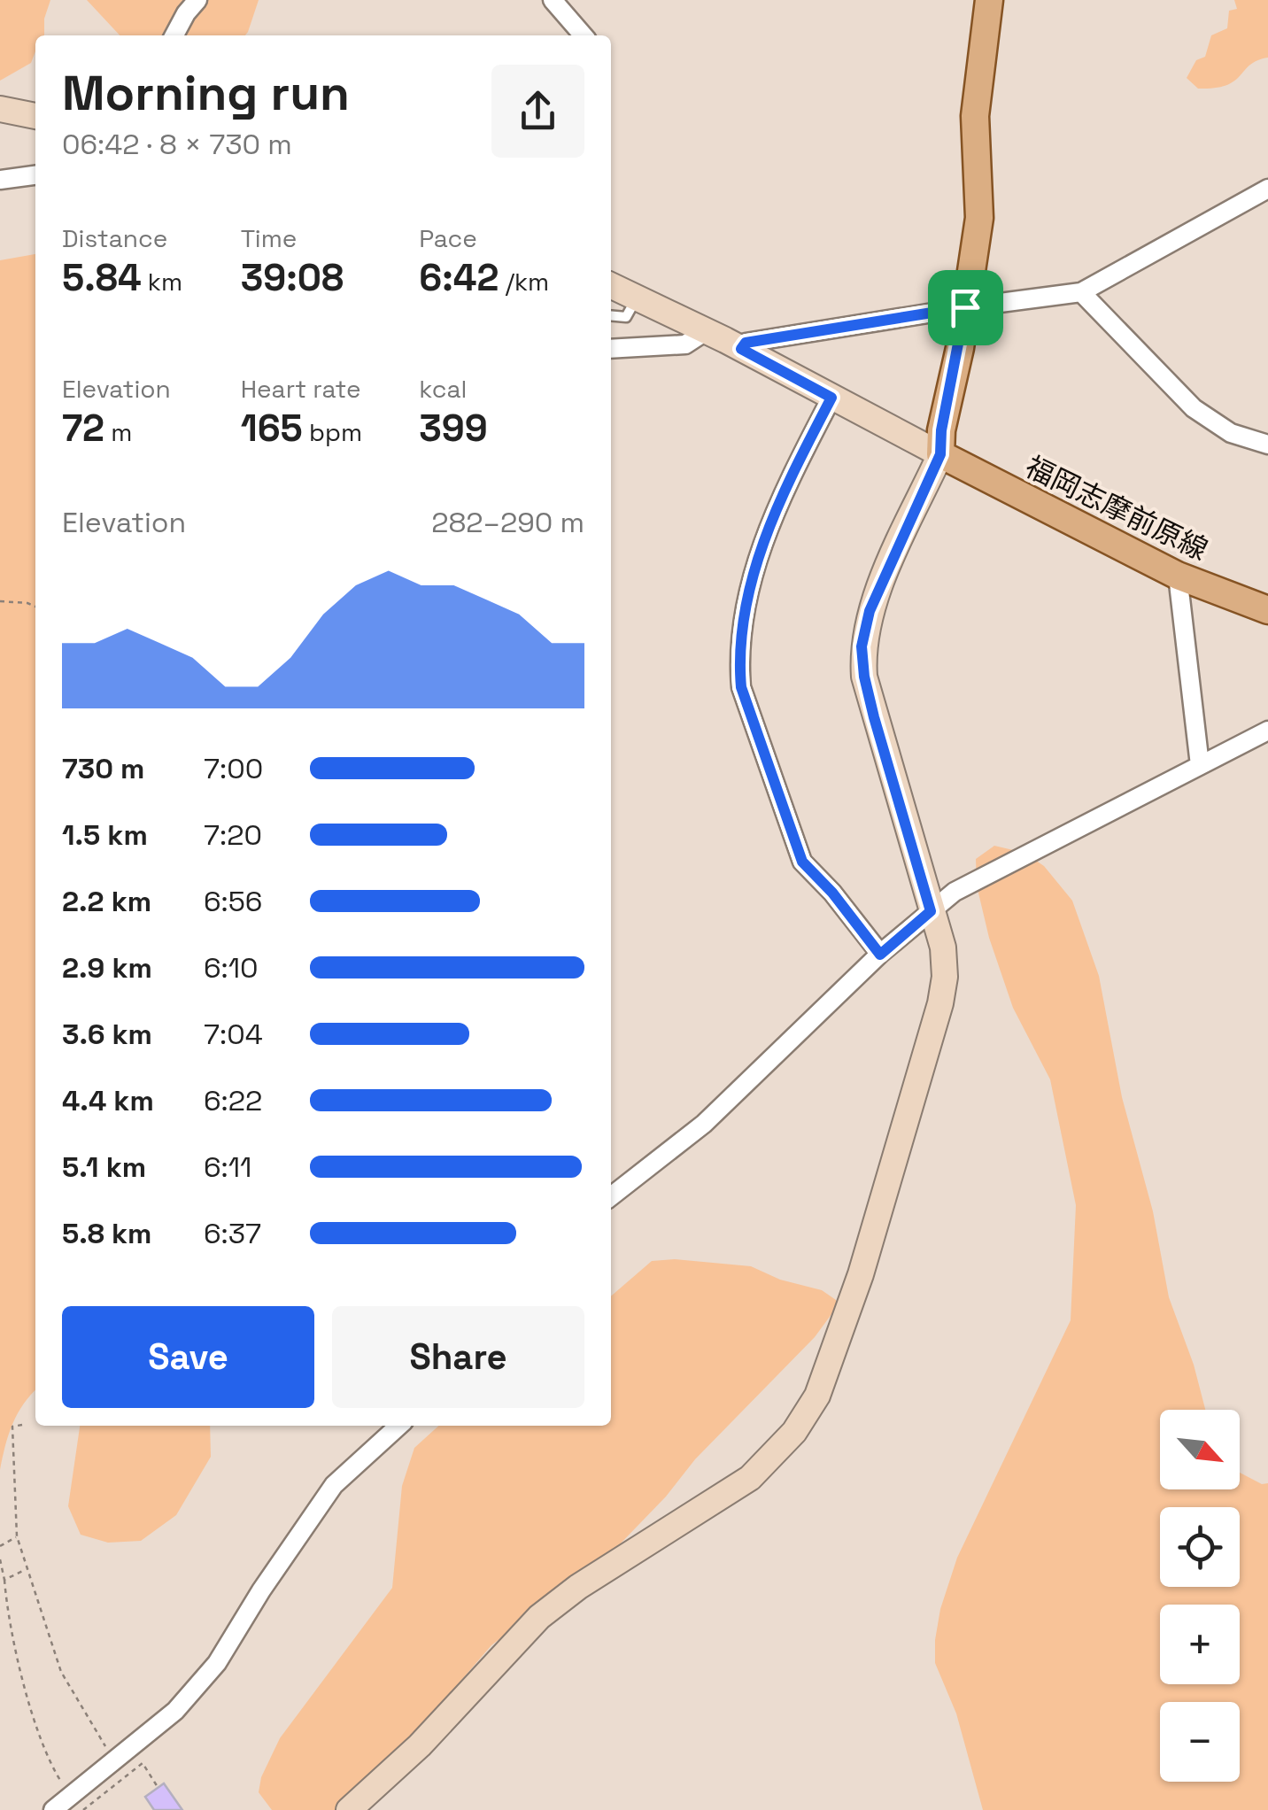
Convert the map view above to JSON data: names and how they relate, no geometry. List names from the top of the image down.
{
  "streets": {
    "main road": ["福岡志摩前原線"]
  },
  "north": "bottom right",
  "page": {
    "heading": ["Morning run", "06:42 · 8 × 730 m"],
    "stats": [
      ["Distance", "5.84 km"],
      ["Time", "39:08"],
      ["Pace", "6:42 /km"],
      ["Elevation", "72 m"],
      ["Heart rate", "165 bpm"],
      ["kcal", "399"]
    ],
    "chart": ["Elevation", "282–290 m"],
    "list": [
      {
        "name": "730 m",
        "note": "7:00"
      },
      {
        "name": "1.5 km",
        "note": "7:20"
      },
      {
        "name": "2.2 km",
        "note": "6:56"
      },
      {
        "name": "2.9 km",
        "note": "6:10"
      },
      {
        "name": "3.6 km",
        "note": "7:04"
      },
      {
        "name": "4.4 km",
        "note": "6:22"
      },
      {
        "name": "5.1 km",
        "note": "6:11"
      },
      {
        "name": "5.8 km",
        "note": "6:37"
      }
    ],
    "buttons": ["Save", "Share"],
    "map_buttons": ["+", "−"]
  }
}
